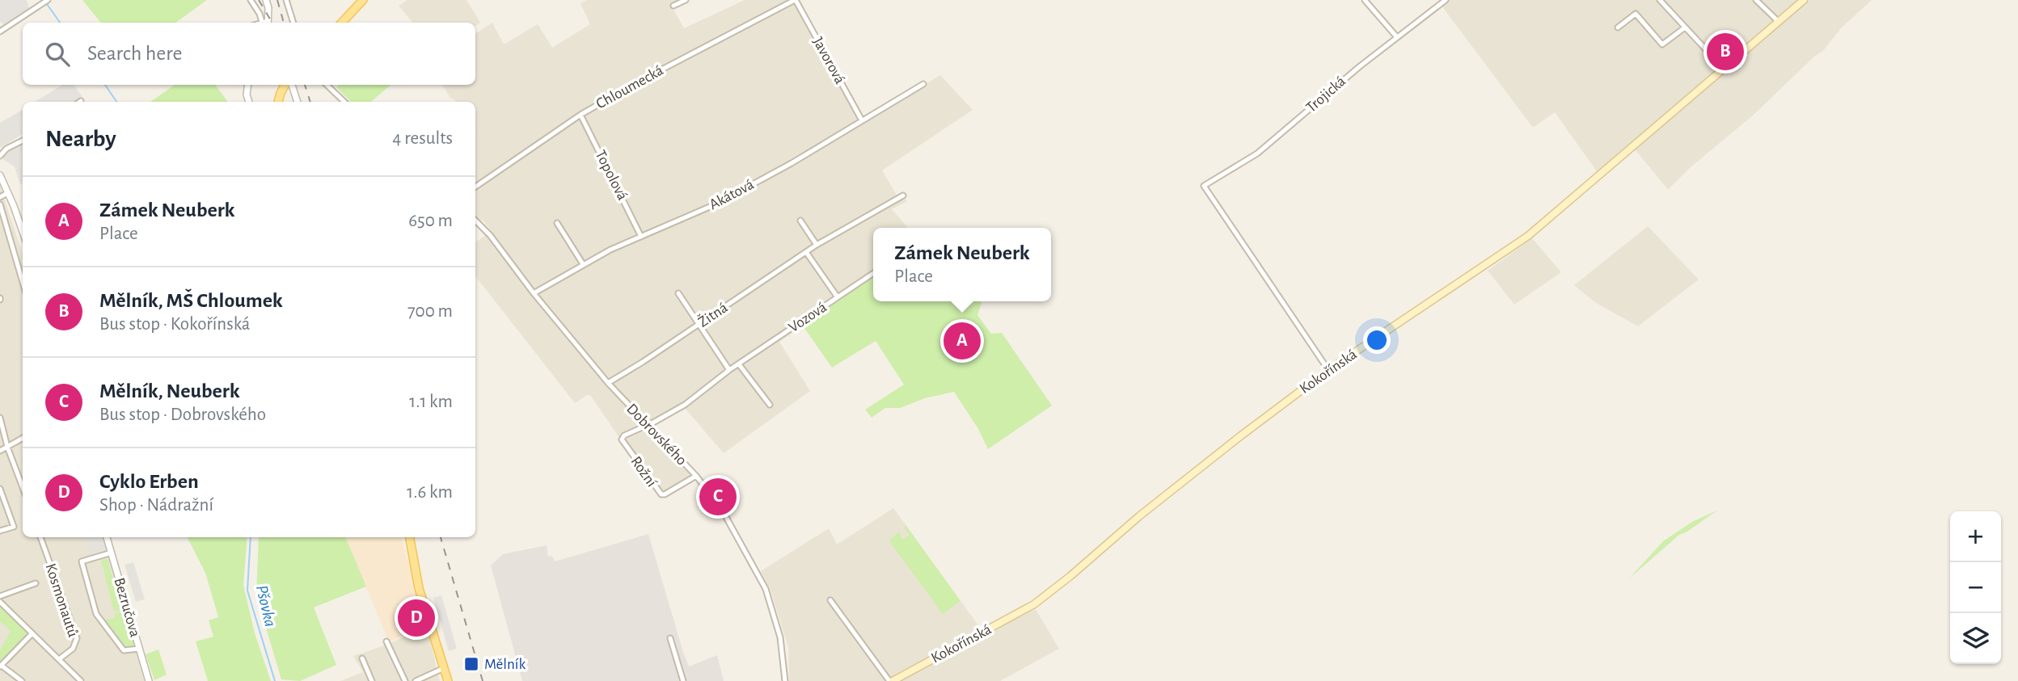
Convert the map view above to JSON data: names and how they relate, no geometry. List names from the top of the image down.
{
  "streets": {
    "main road": ["Kokořínská"],
    "street": [
      "Javorová",
      "Chloumecká",
      "Trojická",
      "Topolová",
      "Akátová",
      "Žitná",
      "Vozová",
      "Dobrovského",
      "Rožní",
      "Kosmonautů",
      "Bezručova"
    ]
  },
  "crossings": [
    ["Javorová", "Chloumecká"],
    ["Javorová", "Akátová"],
    ["Chloumecká", "Topolová"],
    ["Trojická", "Kokořínská"],
    ["Topolová", "Akátová"],
    ["Akátová", "Dobrovského"],
    ["Žitná", "Dobrovského"],
    ["Vozová", "Dobrovského"],
    ["Vozová", "Rožní"],
    ["Dobrovského", "Rožní"]
  ],
  "water": ["Pšovka"],
  "places": {
    "transit": ["Mělník"]
  },
  "page": {
    "search": "Search here",
    "pins": [
      "B",
      "A",
      "C",
      "D"
    ],
    "heading": ["Nearby", "4 results"],
    "list": [
      {
        "mark": "A",
        "name": "Zámek Neuberk",
        "note": "Place",
        "value": "650 m"
      },
      {
        "mark": "B",
        "name": "Mělník, MŠ Chloumek",
        "note": "Bus stop · Kokořínská",
        "value": "700 m"
      },
      {
        "mark": "C",
        "name": "Mělník, Neuberk",
        "note": "Bus stop · Dobrovského",
        "value": "1.1 km"
      },
      {
        "mark": "D",
        "name": "Cyklo Erben",
        "note": "Shop · Nádražní",
        "value": "1.6 km"
      }
    ],
    "popup": ["Zámek Neuberk", "Place"],
    "map_buttons": ["+", "−"]
  }
}
